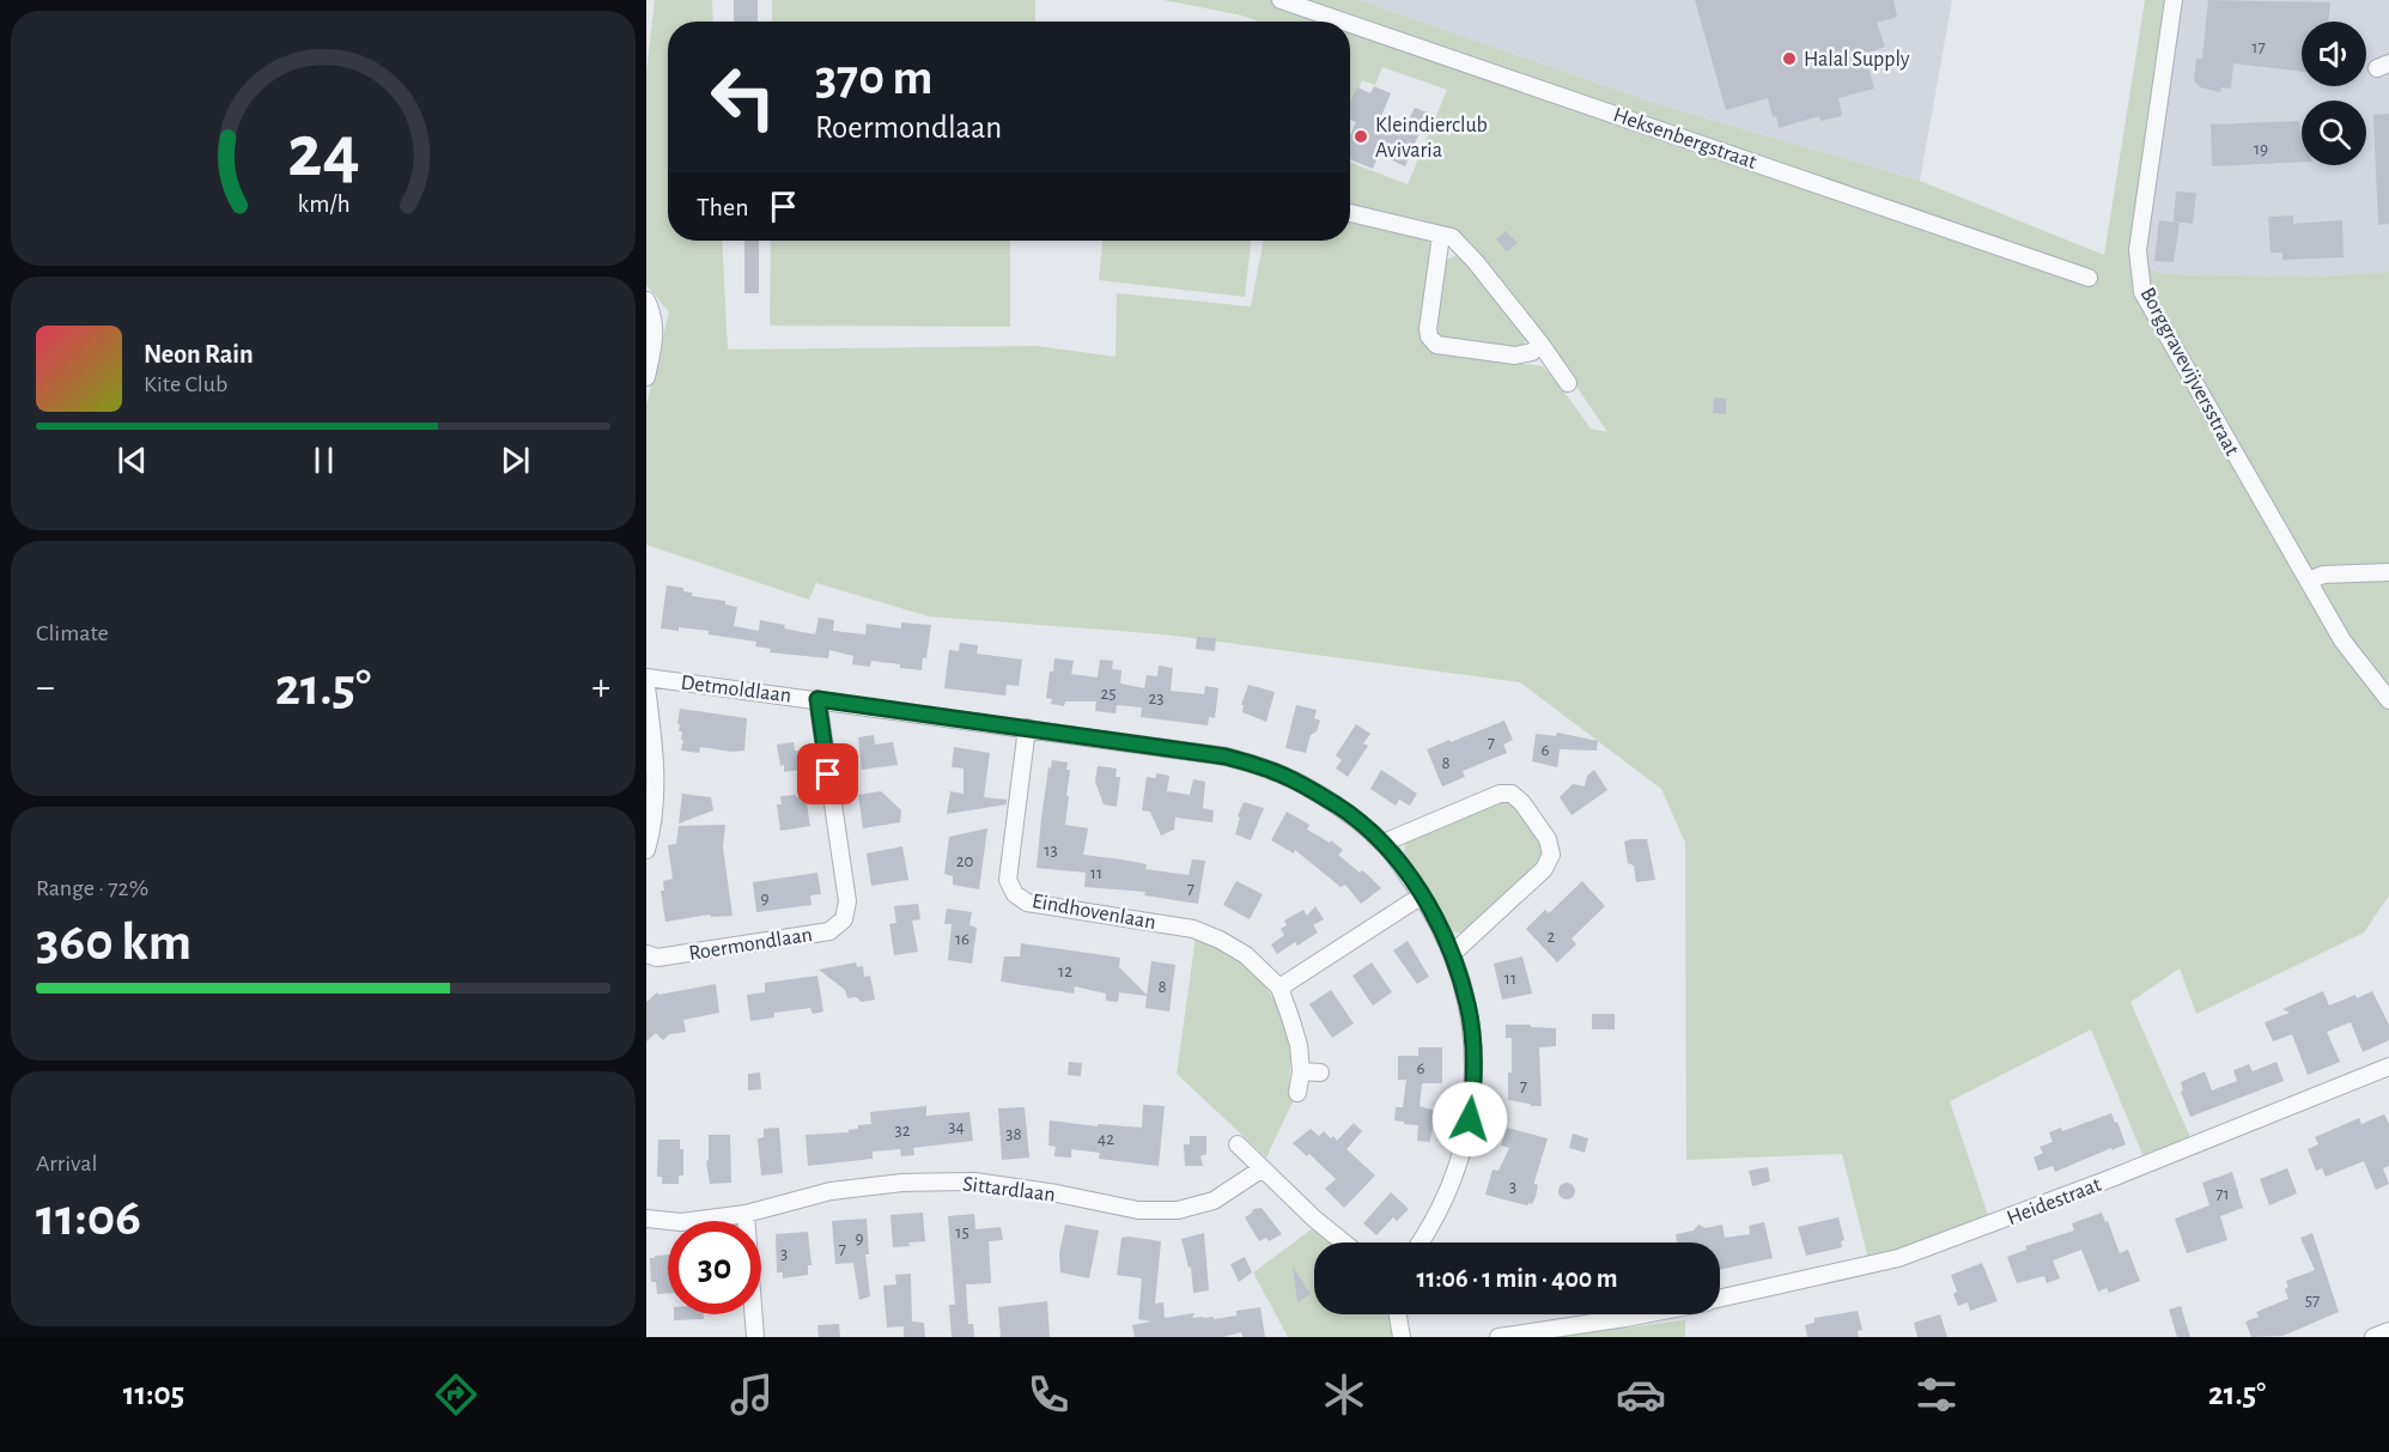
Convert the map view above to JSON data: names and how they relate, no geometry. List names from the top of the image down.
{
  "streets": {
    "street": [
      "Heksenbergstraat",
      "Borggravevijversstraat",
      "Detmoldlaan",
      "Eindhovenlaan",
      "Roermondlaan",
      "Sittardlaan",
      "Heidestraat"
    ]
  },
  "crossings": [
    ["Detmoldlaan", "Eindhovenlaan"],
    ["Detmoldlaan", "Roermondlaan"]
  ],
  "places": ["Halal Supply", "Kleindierclub Avivaria"],
  "house_numbers": [
    "17",
    "19",
    "25",
    "23",
    "7",
    "6",
    "8",
    "13",
    "20",
    "11",
    "7",
    "9",
    "2",
    "16",
    "12",
    "11",
    "8",
    "6",
    "7",
    "34",
    "32",
    "38",
    "42",
    "3",
    "71",
    "15",
    "9",
    "7",
    "3",
    "57"
  ],
  "page": {
    "turn": ["370 m", "Roermondlaan"],
    "then": "Then",
    "song": ["Neon Rain", "Kite Club"],
    "tile": [
      "Climate",
      ["Range · 72%", "360 km"],
      ["Arrival", "11:06"]
    ],
    "heat": ["−", "21.5°", "+"],
    "limit": "30",
    "trip": "11:06 · 1 min · 400 m",
    "tabs": ["11:05", "21.5°"],
    "gauge": ["24", "km/h"]
  }
}
